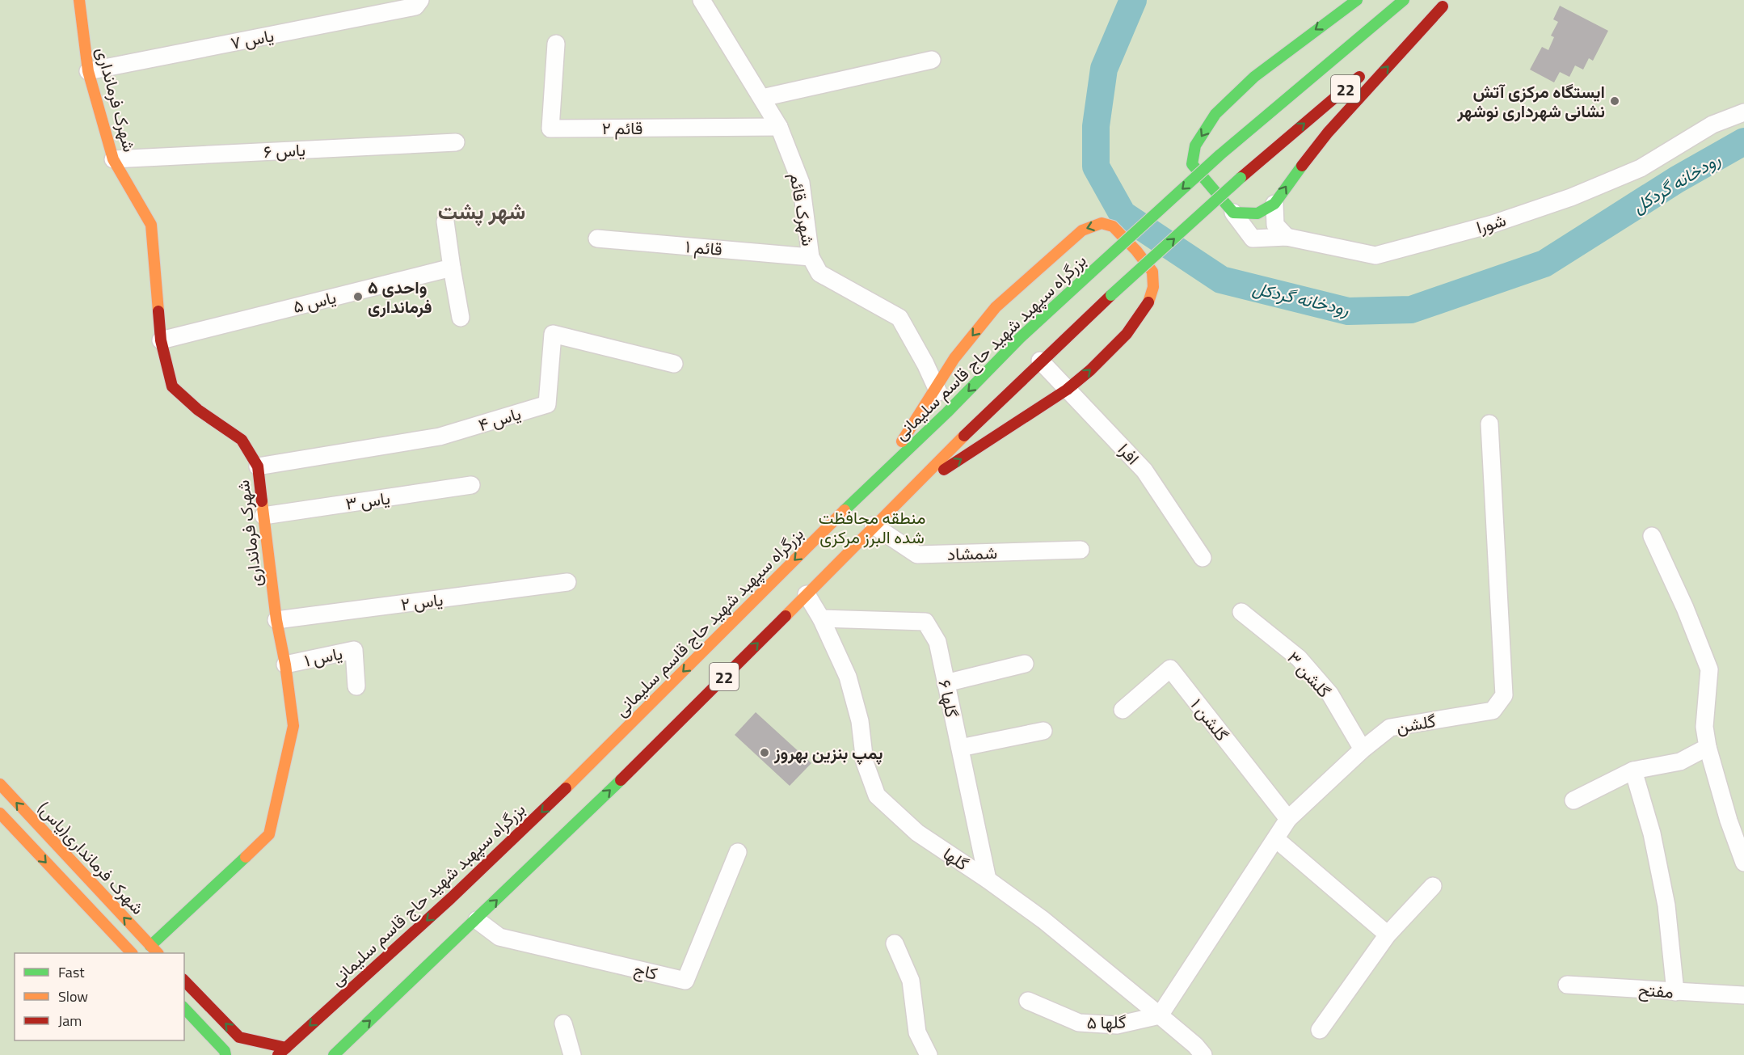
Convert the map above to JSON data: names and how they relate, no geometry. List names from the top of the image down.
{
  "streets": {
    "main road": [
      "22",
      "شهرک فرمانداری",
      "بزرگراه سپهبد شهید حاج قاسم سلیمانی",
      "شهرک فرمانداری(یاس)"
    ],
    "street": [
      "یاس ۷",
      "قائم ۲",
      "یاس ۶",
      "شهرک قائم",
      "شورا",
      "قائم ۱",
      "یاس ۵",
      "یاس ۴",
      "افرا",
      "یاس ۳",
      "شمشاد",
      "یاس ۲",
      "یاس ۱",
      "گلشن ۳",
      "گلها ۶",
      "گلشن ۱",
      "گلشن",
      "گلها",
      "کاج",
      "مفتح",
      "گلها ۵"
    ]
  },
  "crossings": [
    ["یاس ۷", "شهرک فرمانداری"],
    ["22", "افرا"],
    ["22", "شمشاد"],
    ["22", "گلها"],
    ["22", "کاج"],
    ["شهرک فرمانداری", "یاس ۶"],
    ["شهرک فرمانداری", "یاس ۵"],
    ["شهرک فرمانداری", "یاس ۴"],
    ["شهرک فرمانداری", "یاس ۳"],
    ["شهرک فرمانداری", "یاس ۲"],
    ["شهرک فرمانداری", "یاس ۱"],
    ["شهرک فرمانداری", "شهرک فرمانداری(یاس)"],
    ["قائم ۲", "شهرک قائم"],
    ["شهرک قائم", "قائم ۱"],
    ["شهرک قائم", "بزرگراه سپهبد شهید حاج قاسم سلیمانی"],
    ["گلشن ۳", "گلشن"],
    ["گلها ۶", "گلها"],
    ["گلشن ۱", "گلشن"],
    ["گلشن", "گلها"],
    ["گلشن", "گلها ۵"],
    ["گلها", "گلها ۵"]
  ],
  "districts": ["شهر پشت"],
  "water": ["رودخانه گردکل"],
  "parks": ["منطقه محافظت شده البرز مرکزی"],
  "places": ["ایستگاه مرکزی آتش نشانی شهرداری نوشهر", "۵ واحدی فرمانداری", "پمپ بنزین بهروز"],
  "legend": ["Fast", "Slow", "Jam"]
}
